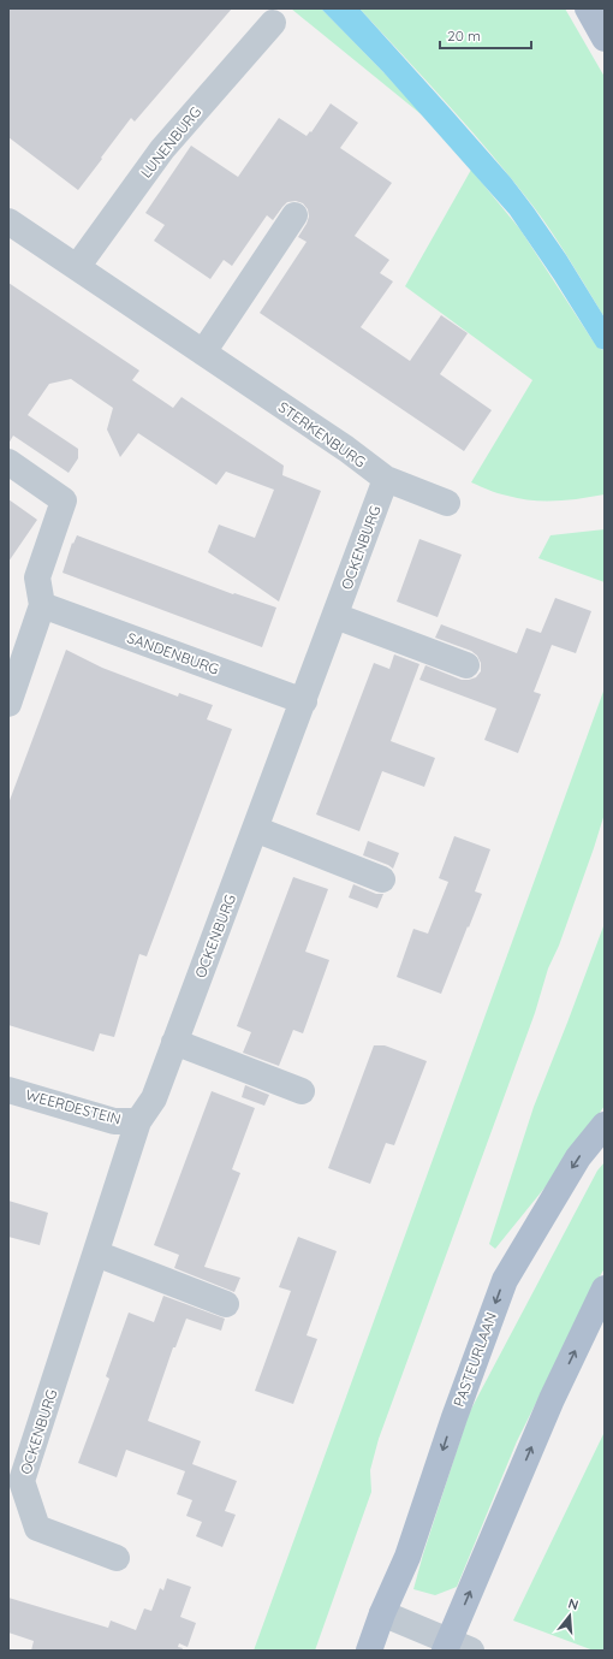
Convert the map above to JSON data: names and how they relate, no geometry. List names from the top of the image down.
{
  "streets": {
    "main road": ["PASTEURLAAN"],
    "street": [
      "LUNENBURG",
      "STERKENBURG",
      "OCKENBURG",
      "SANDENBURG",
      "WEERDESTEIN"
    ]
  },
  "crossings": [
    ["LUNENBURG", "STERKENBURG"],
    ["STERKENBURG", "OCKENBURG"],
    ["OCKENBURG", "SANDENBURG"],
    ["OCKENBURG", "WEERDESTEIN"]
  ],
  "scale_bar": "20 m",
  "north": "top"
}
